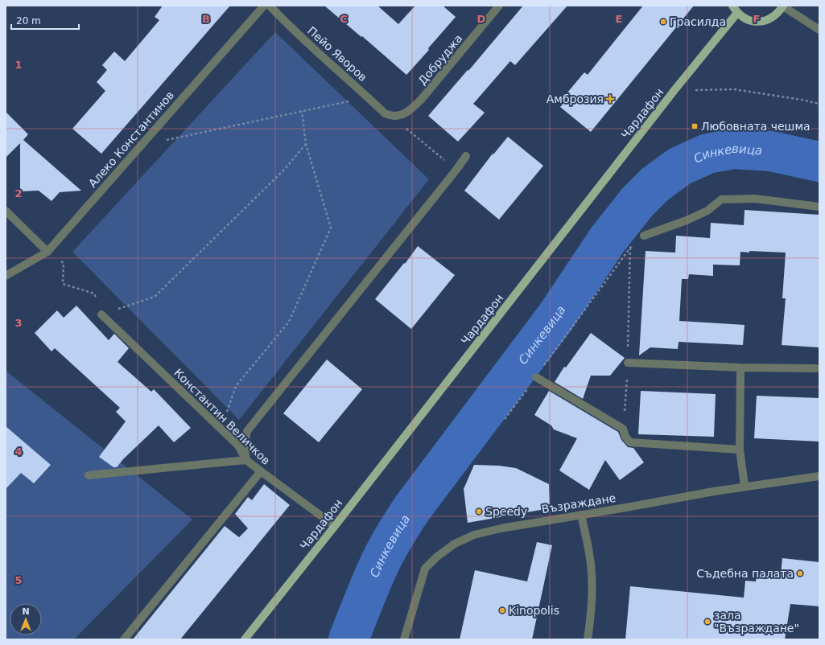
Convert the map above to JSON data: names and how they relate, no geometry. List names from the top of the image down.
{
  "streets": {
    "main road": ["Чардафон"],
    "street": [
      "Пейо Яворов",
      "Добруджа",
      "Алеко Константинов",
      "Константин Величков",
      "Възраждане"
    ]
  },
  "crossings": [
    ["Пейо Яворов", "Добруджа"],
    ["Чардафон", "Константин Величков"]
  ],
  "water": ["Синкевица"],
  "places": {
    "other": [
      "Грасилда",
      "Speedy",
      "Съдебна палата",
      "Kinopolis",
      "зала \"Възраждане\""
    ],
    "health": ["Амброзия"],
    "transit": ["Любовната чешма"]
  },
  "scale_bar": "20 m",
  "north": "top",
  "grid": {
    "columns": [
      "B",
      "C",
      "D",
      "E",
      "F"
    ],
    "rows": [
      "1",
      "2",
      "3",
      "4",
      "5"
    ]
  }
}
